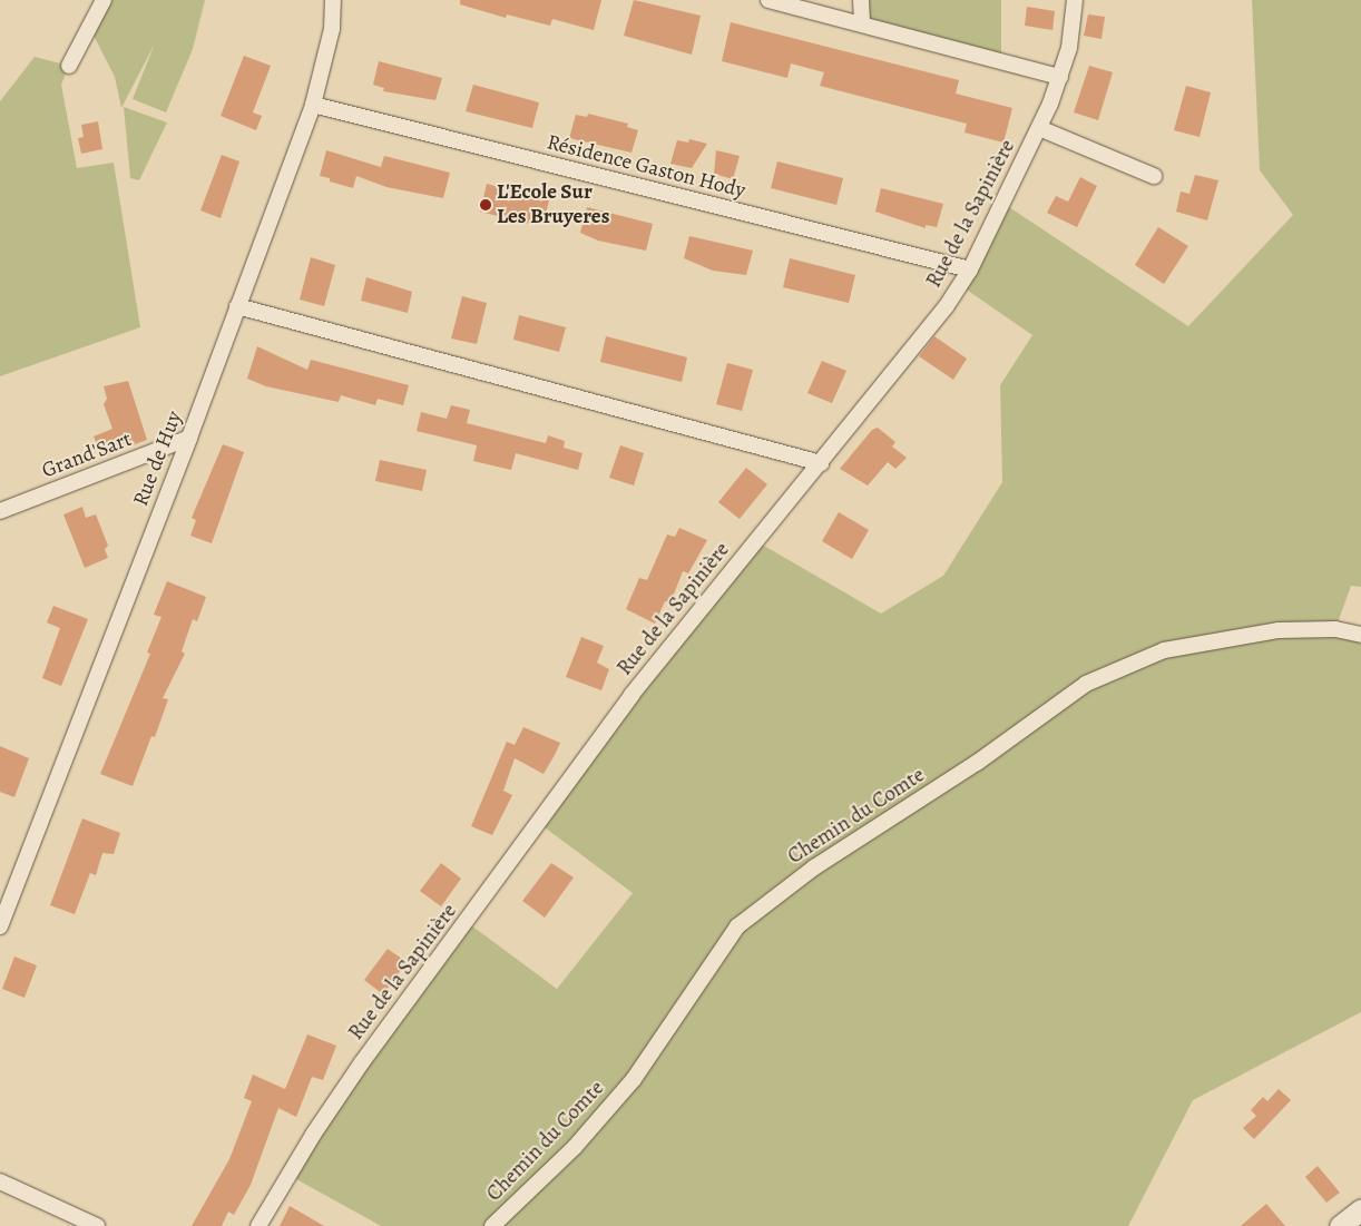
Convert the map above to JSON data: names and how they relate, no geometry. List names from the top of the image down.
{
  "streets": {
    "street": [
      "Résidence Gaston Hody",
      "Rue de la Sapinière",
      "Grand'Sart",
      "Rue de Huy",
      "Chemin du Comte"
    ]
  },
  "crossings": [
    ["Résidence Gaston Hody", "Rue de la Sapinière"],
    ["Résidence Gaston Hody", "Rue de Huy"],
    ["Grand'Sart", "Rue de Huy"]
  ],
  "places": ["L'Ecole Sur Les Bruyeres"]
}
